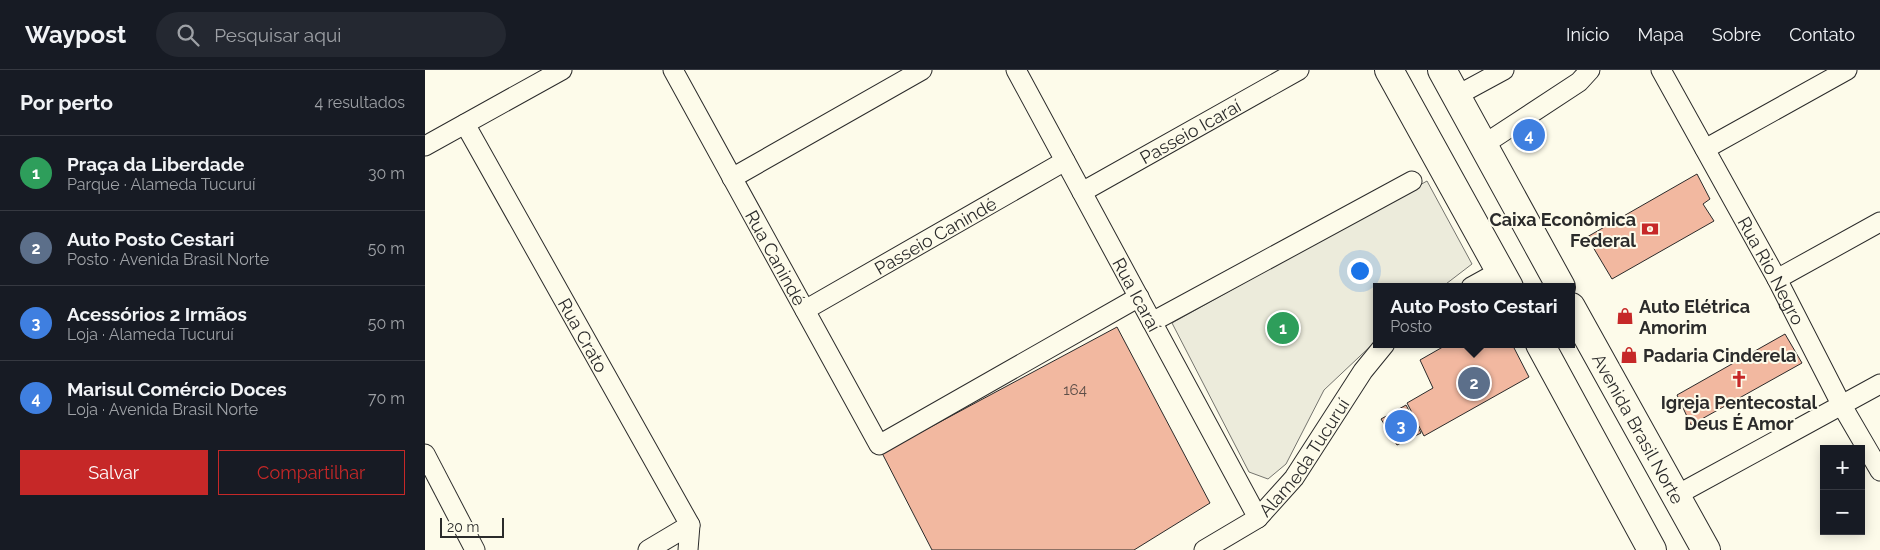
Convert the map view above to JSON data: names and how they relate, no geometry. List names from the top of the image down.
{
  "streets": {
    "main road": ["Avenida Brasil Norte"],
    "street": [
      "Passeio Icaraí",
      "Passeio Canindé",
      "Rua Canindé",
      "Rua Rio Negro",
      "Rua Icaraí",
      "Rua Crato",
      "Alameda Tucuruí"
    ]
  },
  "crossings": [
    ["Passeio Icaraí", "Rua Icaraí"],
    ["Passeio Canindé", "Rua Canindé"],
    ["Passeio Canindé", "Rua Icaraí"],
    ["Rua Canindé", "Rua Icaraí"],
    ["Rua Icaraí", "Alameda Tucuruí"]
  ],
  "places": {
    "bank": ["Caixa Econômica Federal"],
    "shop": ["Auto Elétrica Amorim", "Padaria Cinderela"],
    "church": ["Igreja Pentecostal Deus É Amor"]
  },
  "house_numbers": ["164"],
  "scale_bar": "20 m",
  "page": {
    "header": "Waypost",
    "search": "Pesquisar aqui",
    "nav": [
      "Início",
      "Mapa",
      "Sobre",
      "Contato"
    ],
    "heading": ["Por perto", "4 resultados"],
    "pins": [
      "4",
      "1",
      "2",
      "3"
    ],
    "list": [
      {
        "mark": "1",
        "name": "Praça da Liberdade",
        "note": "Parque · Alameda Tucuruí",
        "value": "30 m"
      },
      {
        "mark": "2",
        "name": "Auto Posto Cestari",
        "note": "Posto · Avenida Brasil Norte",
        "value": "50 m"
      },
      {
        "mark": "3",
        "name": "Acessórios 2 Irmãos",
        "note": "Loja · Alameda Tucuruí",
        "value": "50 m"
      },
      {
        "mark": "4",
        "name": "Marisul Comércio Doces",
        "note": "Loja · Avenida Brasil Norte",
        "value": "70 m"
      }
    ],
    "popup": ["Auto Posto Cestari", "Posto"],
    "buttons": ["Salvar", "Compartilhar"],
    "map_buttons": ["+", "−"],
    "scale": "20 m"
  }
}
